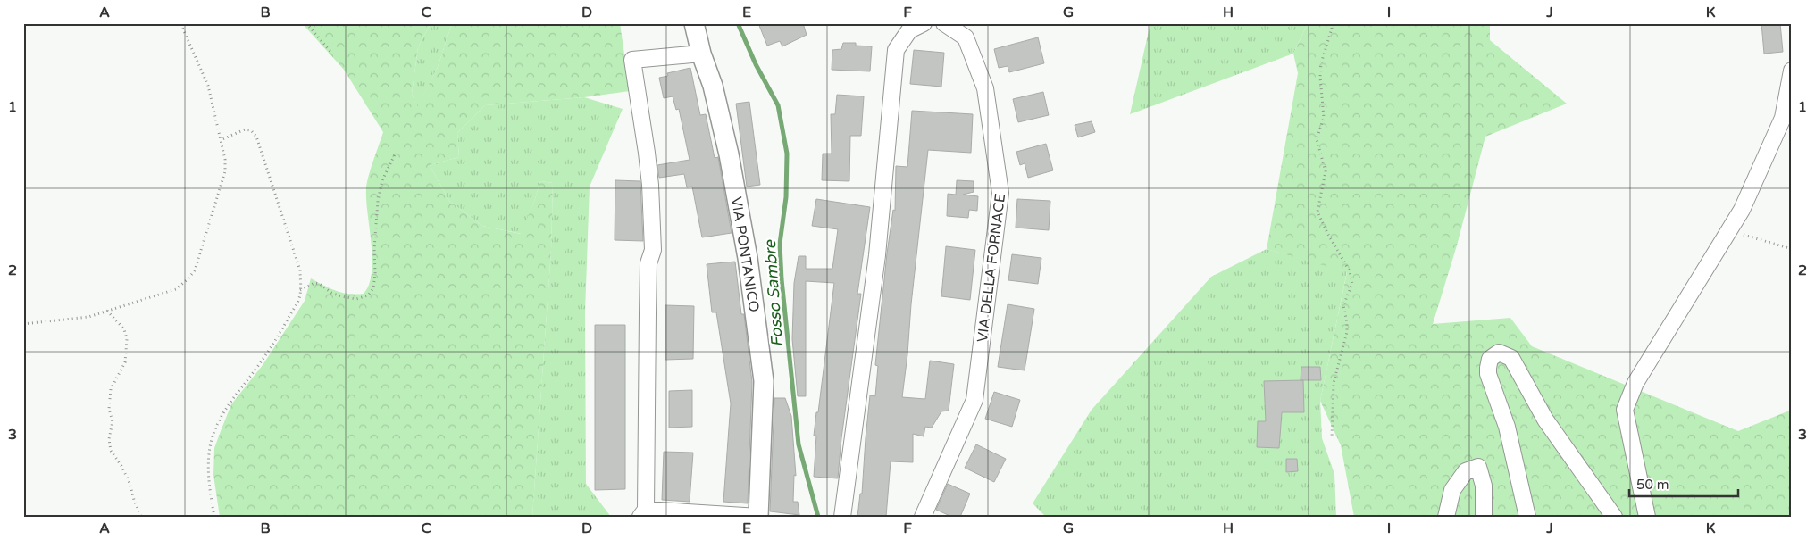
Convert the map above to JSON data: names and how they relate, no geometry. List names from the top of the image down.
{
  "streets": {
    "street": ["VIA PONTANICO", "VIA DELLA FORNACE"]
  },
  "water": ["Fosso Sambre"],
  "scale_bar": "50 m",
  "grid": {
    "columns": [
      "A",
      "B",
      "C",
      "D",
      "E",
      "F",
      "G",
      "H",
      "I",
      "J",
      "K"
    ],
    "rows": ["1", "2", "3"]
  }
}
